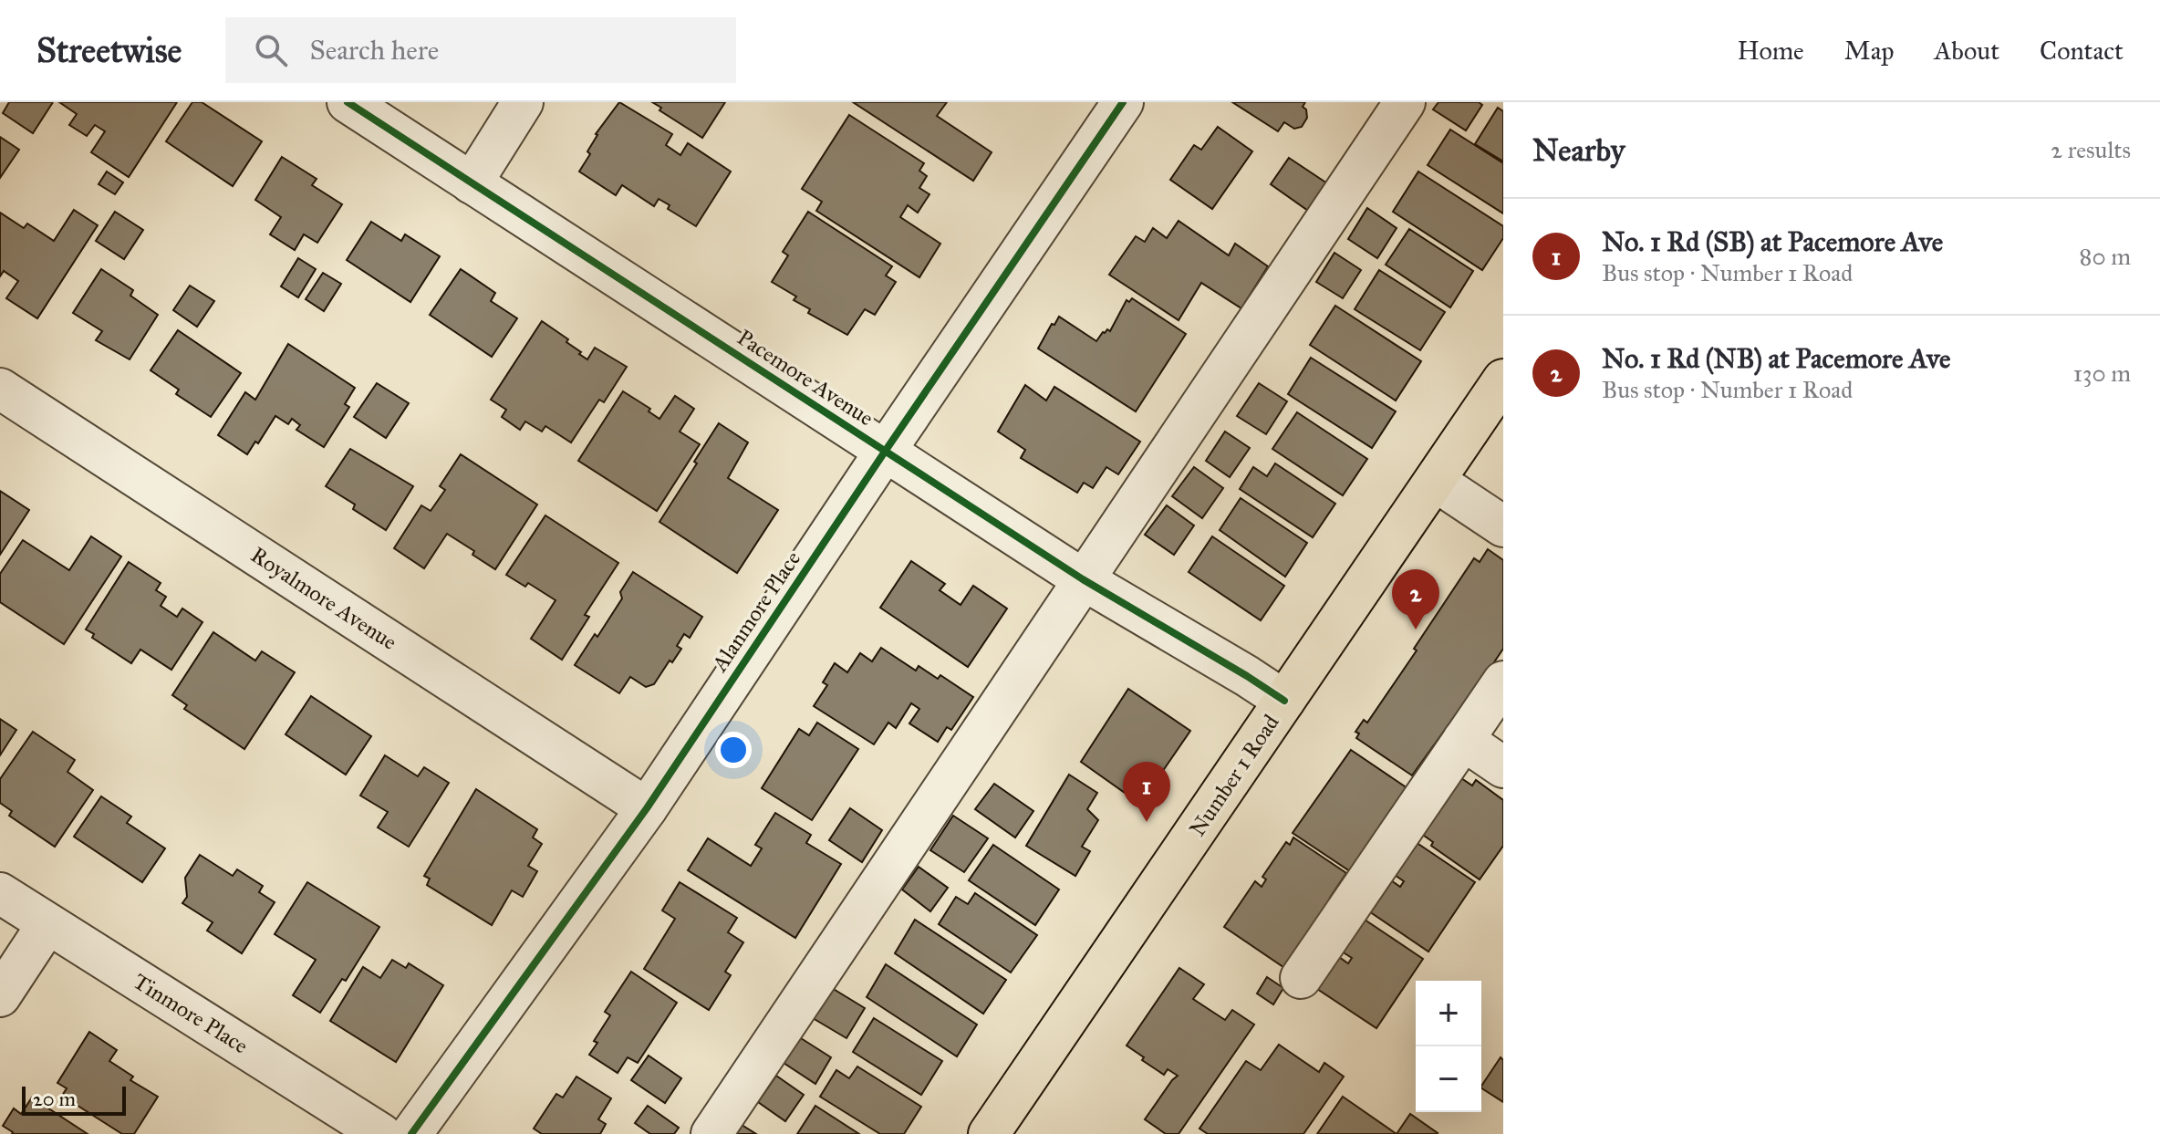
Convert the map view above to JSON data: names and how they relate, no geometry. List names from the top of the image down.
{
  "streets": {
    "main road": ["Number 1 Road"],
    "street": [
      "Pacemore Avenue",
      "Royalmore Avenue",
      "Alanmore Place",
      "Tinmore Place"
    ]
  },
  "crossings": [
    ["Pacemore Avenue", "Alanmore Place"],
    ["Pacemore Avenue", "Number 1 Road"],
    ["Royalmore Avenue", "Alanmore Place"]
  ],
  "scale_bar": "20 m",
  "page": {
    "header": "Streetwise",
    "search": "Search here",
    "nav": [
      "Home",
      "Map",
      "About",
      "Contact"
    ],
    "heading": ["Nearby", "2 results"],
    "list": [
      {
        "mark": "1",
        "name": "No. 1 Rd (SB) at Pacemore Ave",
        "note": "Bus stop · Number 1 Road",
        "value": "80 m"
      },
      {
        "mark": "2",
        "name": "No. 1 Rd (NB) at Pacemore Ave",
        "note": "Bus stop · Number 1 Road",
        "value": "130 m"
      }
    ],
    "pins": ["2", "1"],
    "map_buttons": ["+", "−"],
    "scale": "20 m"
  }
}
